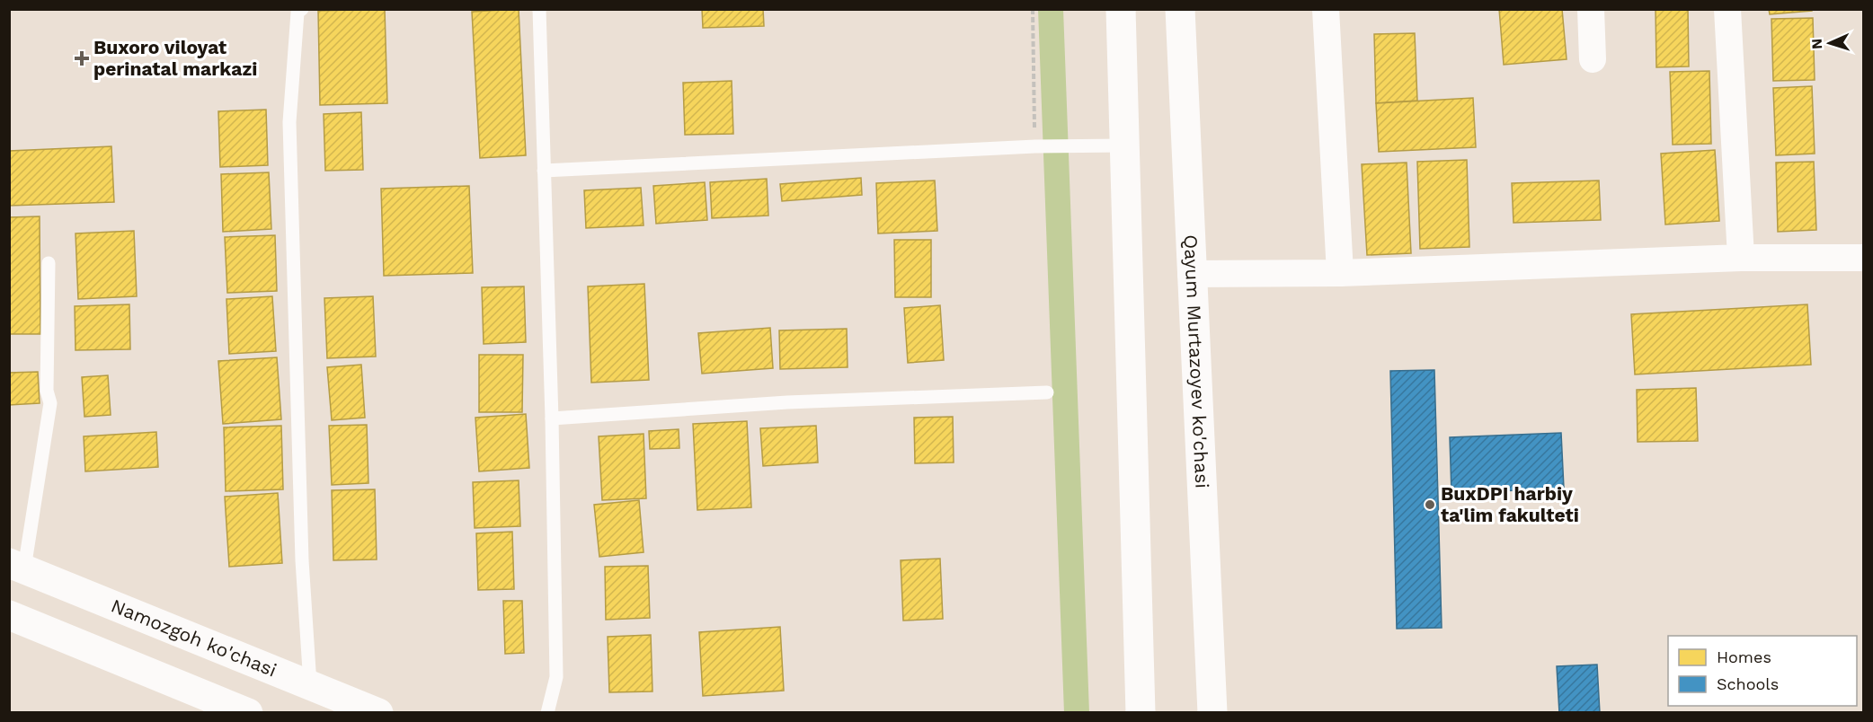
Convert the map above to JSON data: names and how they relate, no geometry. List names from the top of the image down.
{
  "streets": {
    "street": ["Qayum Murtazoyev ko'chasi", "Namozgoh ko'chasi"]
  },
  "places": {
    "health": ["Buxoro viloyat perinatal markazi"],
    "other": ["BuxDPI harbiy ta'lim fakulteti"]
  },
  "legend": ["Homes", "Schools"],
  "north": "left"
}
